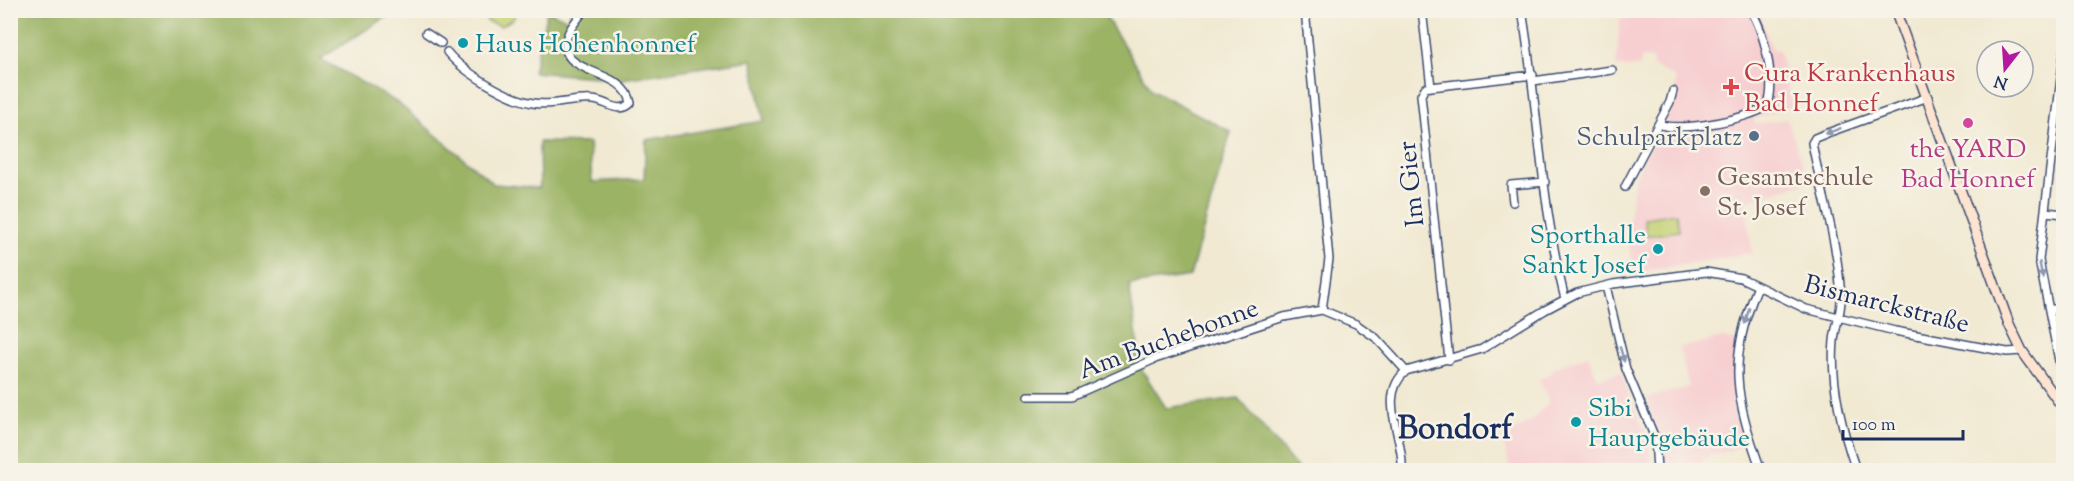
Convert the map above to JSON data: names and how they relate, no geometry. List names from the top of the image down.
{
  "streets": {
    "street": ["Im Gier", "Bismarckstraße", "Am Buchebonne"]
  },
  "crossings": [
    ["Im Gier", "Bismarckstraße"]
  ],
  "districts": ["Bondorf"],
  "places": {
    "other": [
      "Haus Hohenhonnef",
      "the YARD Bad Honnef",
      "Schulparkplatz",
      "Gesamtschule St. Josef",
      "Sporthalle Sankt Josef",
      "Sibi Hauptgebäude"
    ],
    "health": ["Cura Krankenhaus Bad Honnef"]
  },
  "scale_bar": "100 m",
  "north": "bottom"
}
